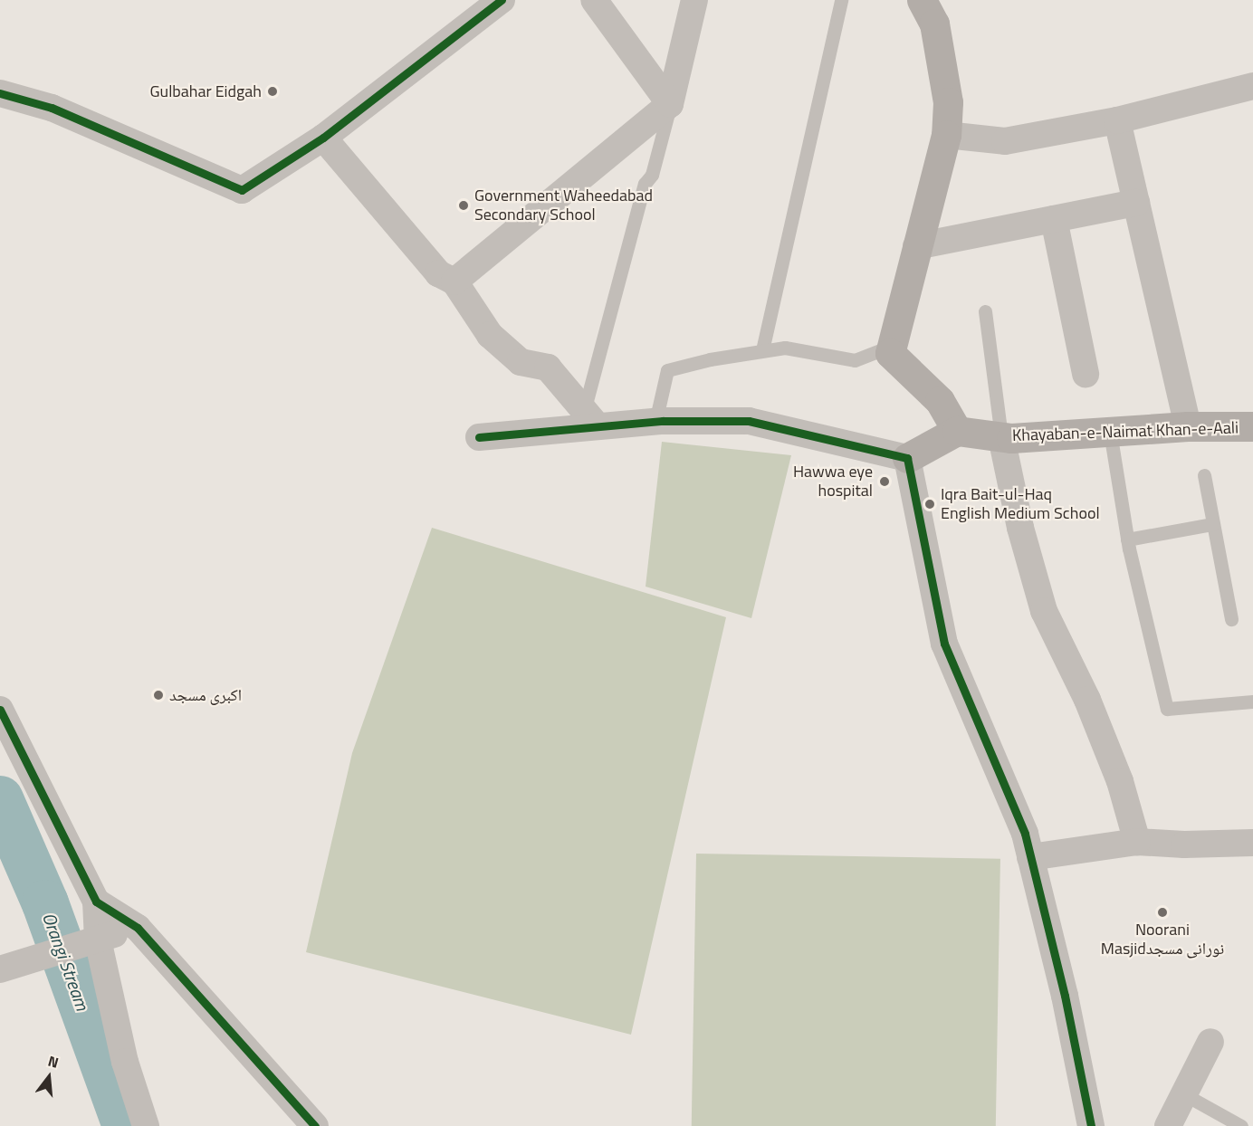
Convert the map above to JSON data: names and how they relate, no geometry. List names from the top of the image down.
{
  "streets": {
    "street": ["Khayaban-e-Naimat Khan-e-Aali"]
  },
  "water": ["Orangi Stream"],
  "places": [
    "Gulbahar Eidgah",
    "Government Waheedabad Secondary School",
    "Hawwa eye hospital",
    "Iqra Bait-ul-Haq English Medium School",
    "اکبری مسجد",
    "Noorani Masjidنورانی مسجد"
  ],
  "north": "top"
}
